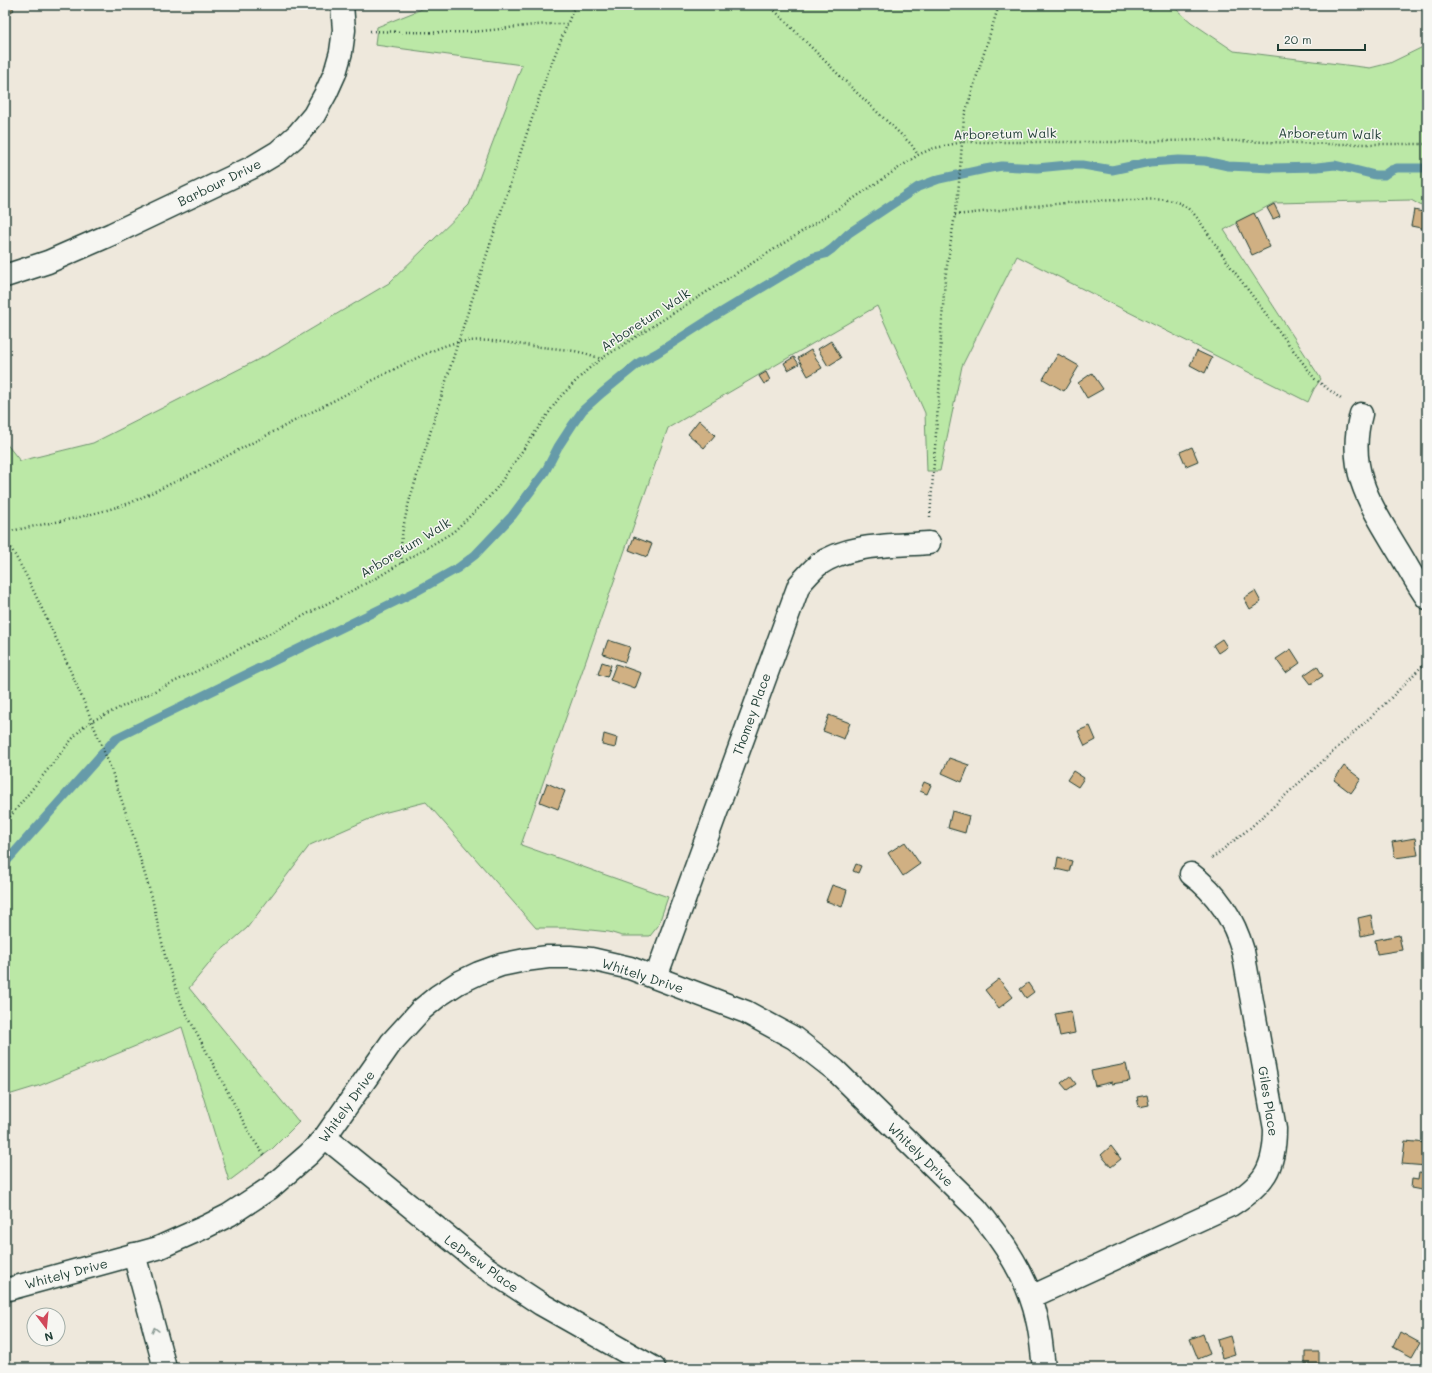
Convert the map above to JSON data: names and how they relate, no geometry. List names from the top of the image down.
{
  "streets": {
    "street": [
      "Barbour Drive",
      "Thomey Place",
      "Whitely Drive",
      "Giles Place",
      "LeDrew Place"
    ],
    "path": ["Arboretum Walk"]
  },
  "crossings": [
    ["Thomey Place", "Whitely Drive"],
    ["Whitely Drive", "Giles Place"],
    ["Whitely Drive", "LeDrew Place"]
  ],
  "scale_bar": "20 m",
  "north": "bottom"
}
